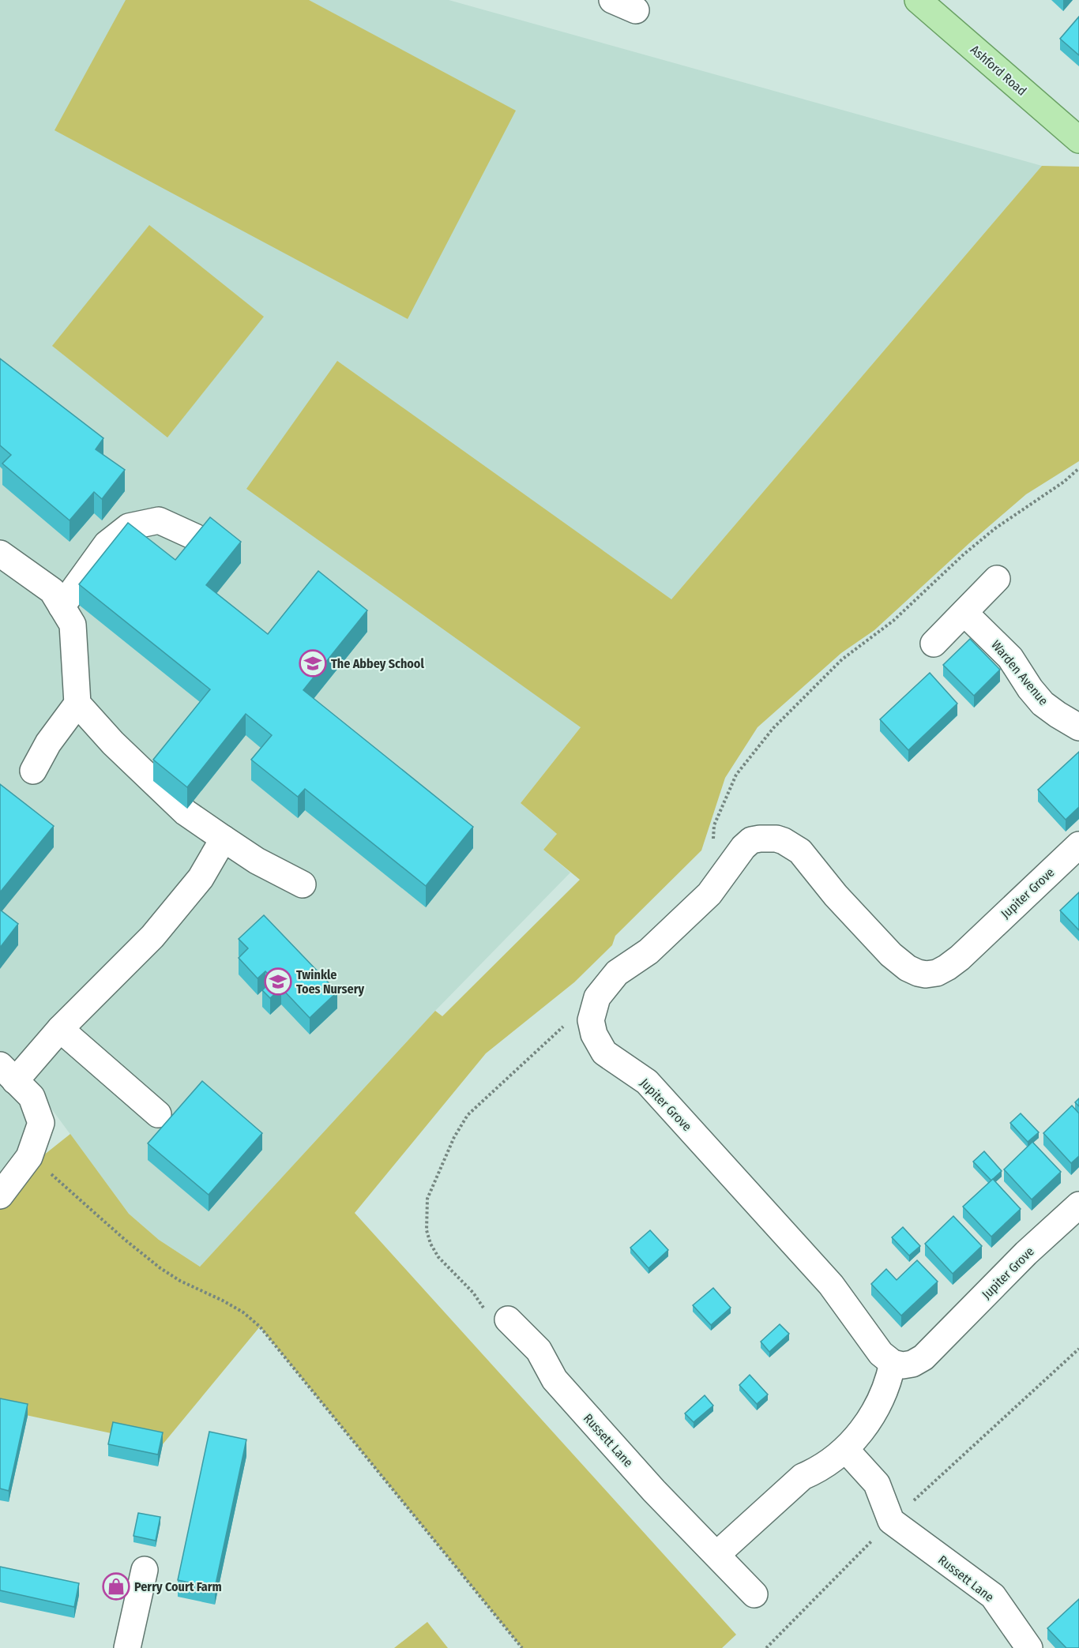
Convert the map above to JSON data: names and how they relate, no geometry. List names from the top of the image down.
{
  "streets": {
    "main road": ["Ashford Road"],
    "street": ["Warden Avenue", "Jupiter Grove", "Russett Lane"]
  },
  "places": {
    "school or university": ["The Abbey School", "Twinkle Toes Nursery"],
    "shop": ["Perry Court Farm"]
  }
}
